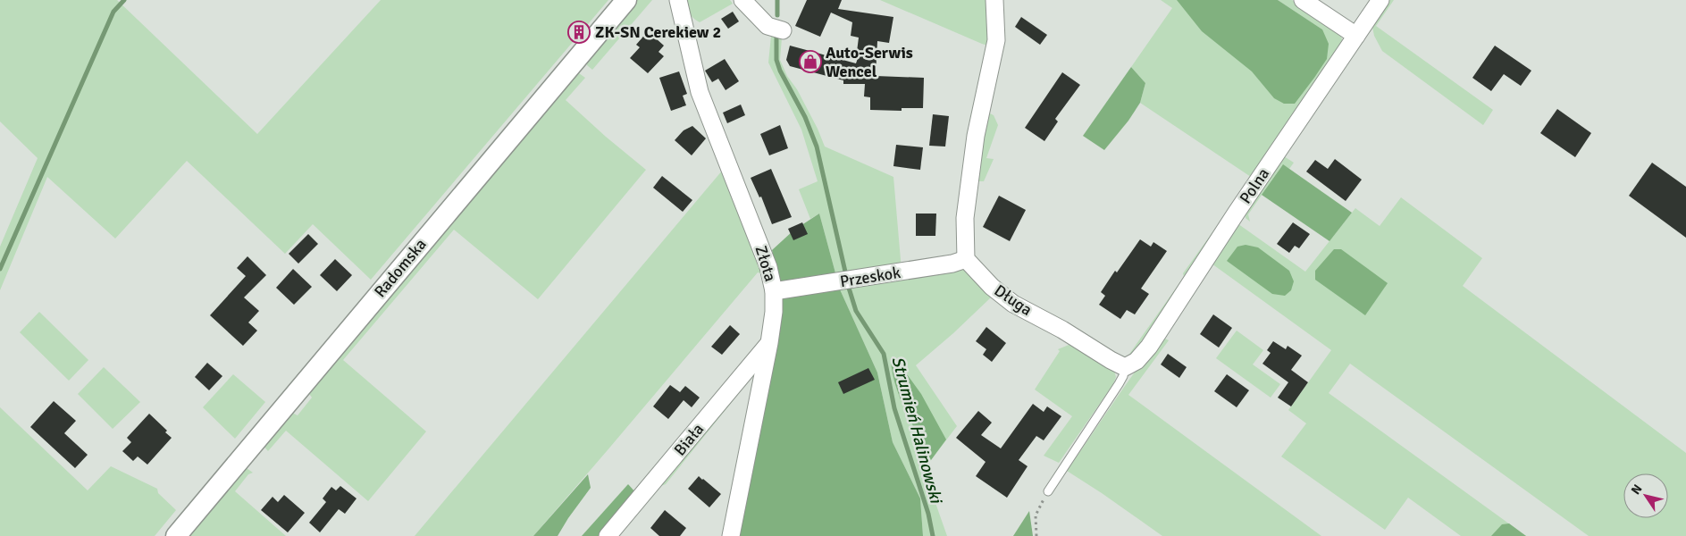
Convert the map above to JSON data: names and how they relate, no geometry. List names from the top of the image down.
{
  "streets": {
    "street": [
      "Polna",
      "Złota",
      "Radomska",
      "Przeskok",
      "Długa",
      "Biała"
    ]
  },
  "crossings": [
    ["Polna", "Długa"],
    ["Złota", "Przeskok"],
    ["Złota", "Biała"],
    ["Przeskok", "Długa"]
  ],
  "water": ["Strumień Halinowski"],
  "places": {
    "building": ["ZK-SN Cerekiew 2"],
    "shop": ["Auto-Serwis Wencel"]
  },
  "north": "top left"
}
